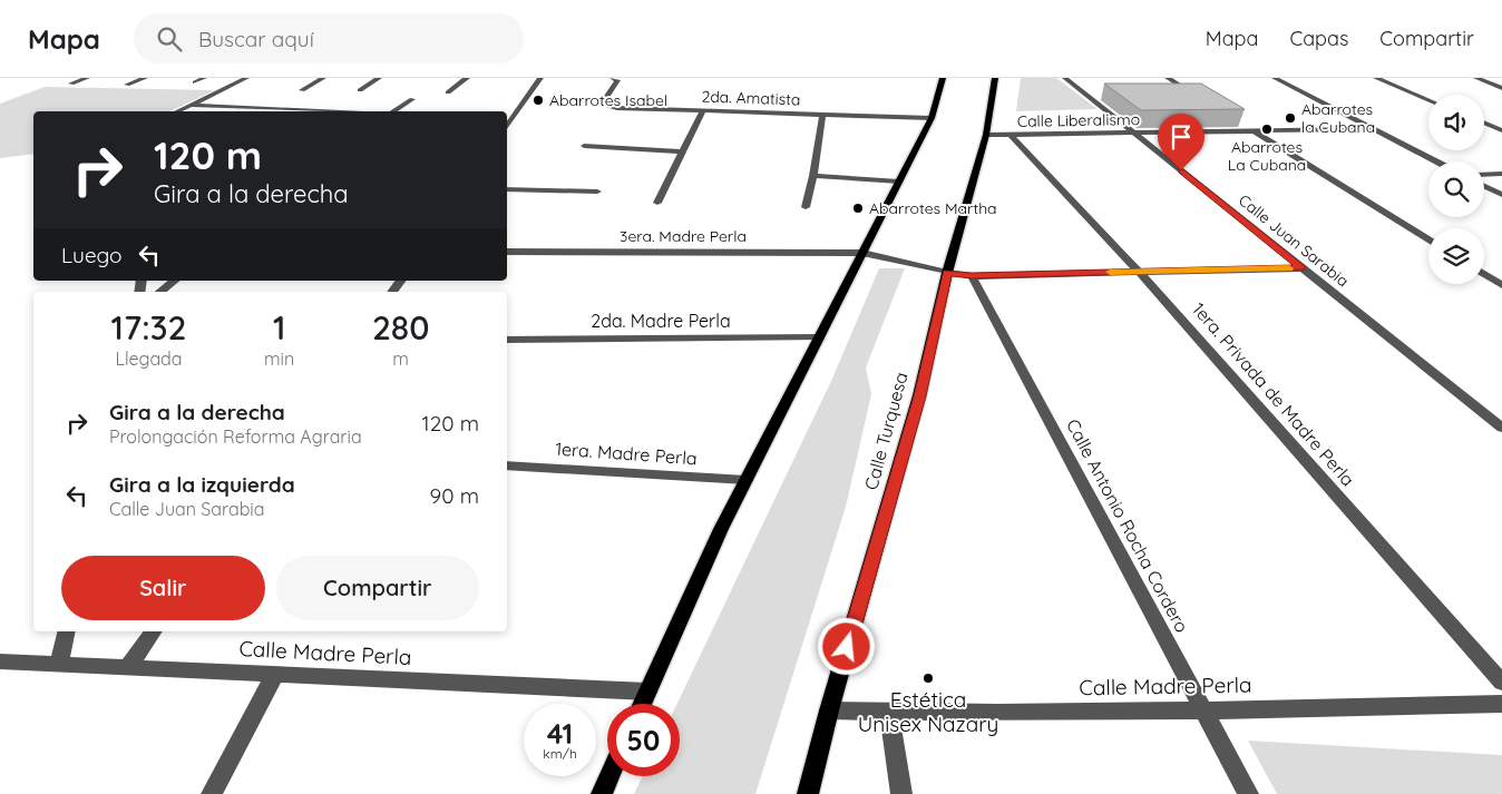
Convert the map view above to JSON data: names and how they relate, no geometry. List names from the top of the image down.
{
  "streets": {
    "main road": ["Calle Turquesa"],
    "street": [
      "2da. Amatista",
      "Calle Liberalismo",
      "3era. Madre Perla",
      "Calle Juan Sarabia",
      "2da. Madre Perla",
      "1era. Privada de Madre Perla",
      "1era. Madre Perla",
      "Calle Antonio Rocha Cordero",
      "Calle Madre Perla"
    ]
  },
  "crossings": [
    ["Calle Liberalismo", "Calle Juan Sarabia"],
    ["Calle Liberalismo", "1era. Privada de Madre Perla"],
    ["Calle Liberalismo", "Calle Turquesa"],
    ["3era. Madre Perla", "Calle Juan Sarabia"],
    ["3era. Madre Perla", "1era. Privada de Madre Perla"],
    ["3era. Madre Perla", "Calle Turquesa"],
    ["3era. Madre Perla", "Calle Antonio Rocha Cordero"],
    ["Calle Turquesa", "Calle Madre Perla"],
    ["Calle Antonio Rocha Cordero", "Calle Madre Perla"]
  ],
  "places": [
    "Abarrotes Isabel",
    "Abarrotes la Cubana",
    "Abarrotes La Cubana",
    "Abarrotes Martha",
    "Estética Unisex Nazary"
  ],
  "page": {
    "header": "Mapa",
    "search": "Buscar aquí",
    "nav": ["Mapa", "Capas", "Compartir"],
    "turn": ["120 m", "Gira a la derecha"],
    "then": "Luego",
    "eta": [
      "17:32",
      "Llegada",
      "1",
      "min",
      "280",
      "m"
    ],
    "list": [
      {
        "name": "Gira a la derecha",
        "note": "Prolongación Reforma Agraria",
        "value": "120 m"
      },
      {
        "name": "Gira a la izquierda",
        "note": "Calle Juan Sarabia",
        "value": "90 m"
      }
    ],
    "buttons": ["Salir", "Compartir"],
    "speed": "41 km/h",
    "limit": "50"
  }
}
